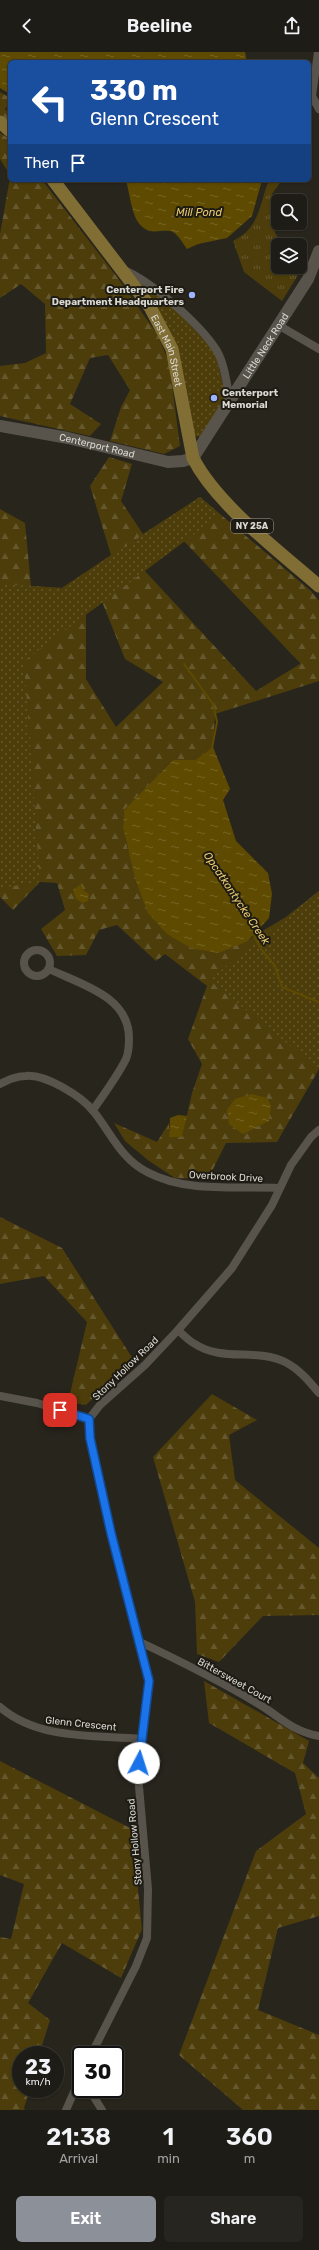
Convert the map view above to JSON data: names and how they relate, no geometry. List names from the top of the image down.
{
  "streets": {
    "main road": ["East Main Street", "NY 25A"],
    "street": [
      "Little Neck Road",
      "Centerport Road",
      "Overbrook Drive",
      "Stony Hollow Road",
      "Bittersweet Court",
      "Glenn Crescent"
    ]
  },
  "crossings": [
    ["Little Neck Road", "East Main Street"],
    ["Little Neck Road", "Centerport Road"],
    ["Little Neck Road", "NY 25A"],
    ["East Main Street", "Centerport Road"],
    ["East Main Street", "NY 25A"],
    ["Centerport Road", "NY 25A"],
    ["Overbrook Drive", "Stony Hollow Road"],
    ["Stony Hollow Road", "Bittersweet Court"],
    ["Stony Hollow Road", "Glenn Crescent"]
  ],
  "water": ["Mill Pond", "Opcatkontycke Creek"],
  "places": ["Centerport Fire Department Headquarters", "Centerport Memorial"],
  "page": {
    "header": "Beeline",
    "turn": ["330 m", "Glenn Crescent"],
    "then": "Then",
    "speed": "23 km/h",
    "limit": "30",
    "eta": [
      "21:38",
      "Arrival",
      "1",
      "min",
      "360",
      "m"
    ],
    "buttons": ["Exit", "Share"]
  }
}
